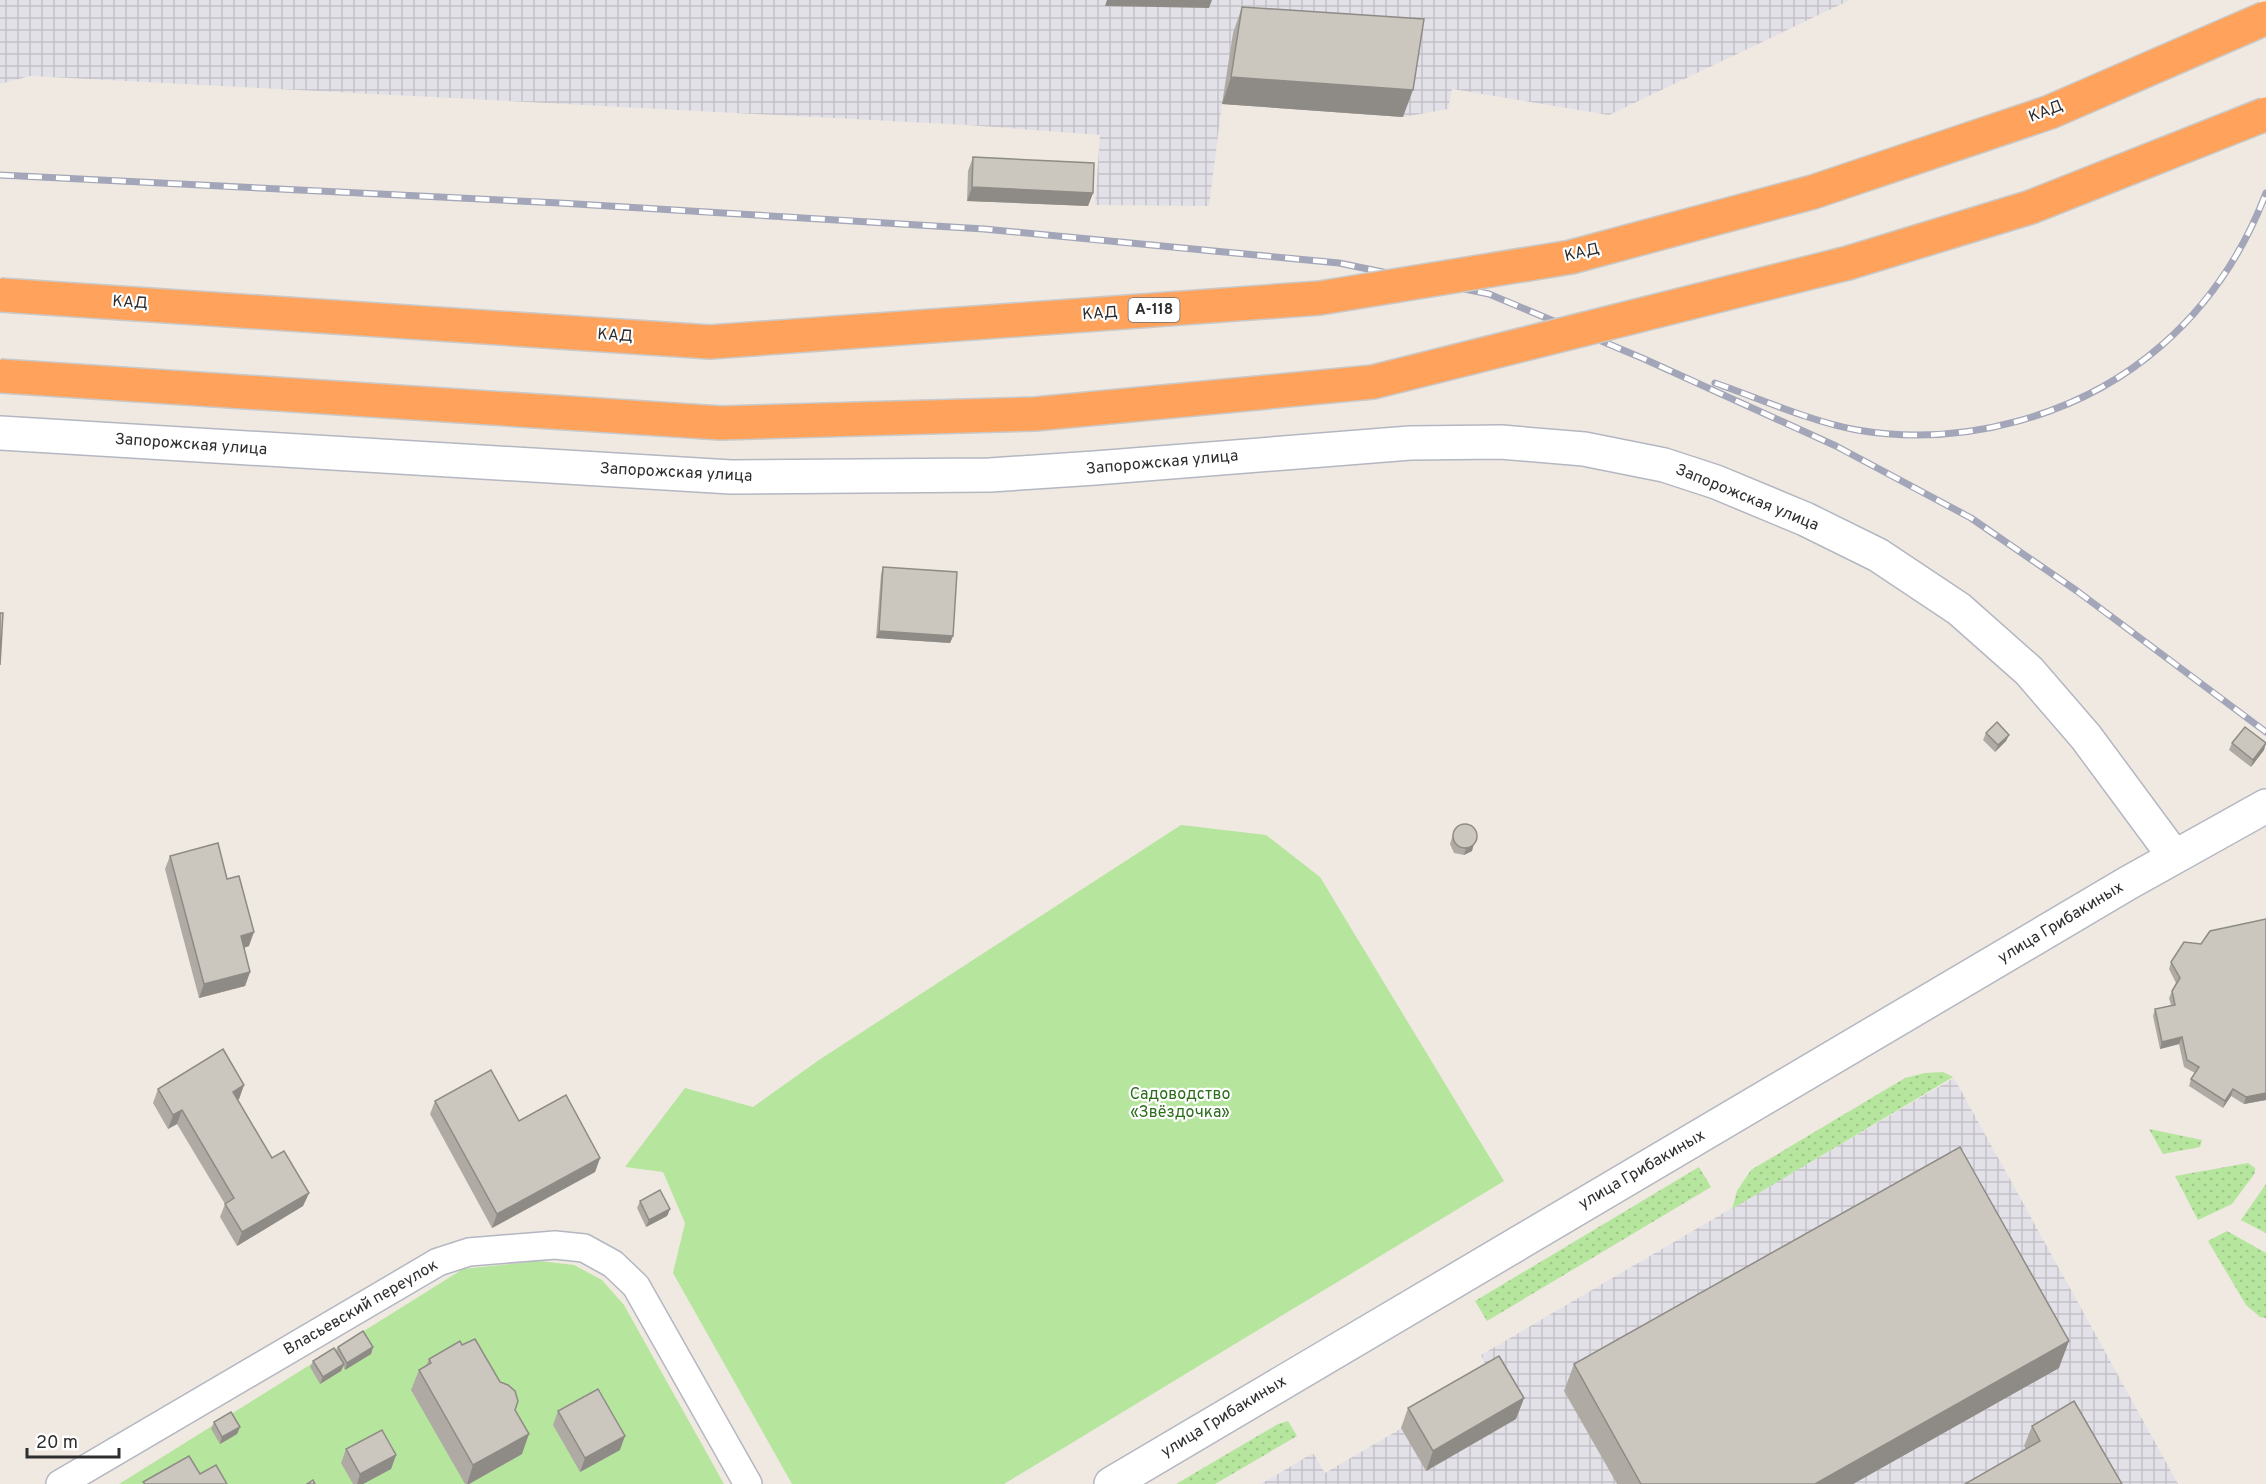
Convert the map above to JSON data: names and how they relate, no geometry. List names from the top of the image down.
{
  "streets": {
    "highway": ["КАД", "А-118"],
    "street": ["Запорожская улица", "улица Грибакиных", "Власьевский переулок"]
  },
  "crossings": [
    ["Запорожская улица", "улица Грибакиных"]
  ],
  "parks": ["Садоводство «Звёздочка»"],
  "scale_bar": "20 m"
}
